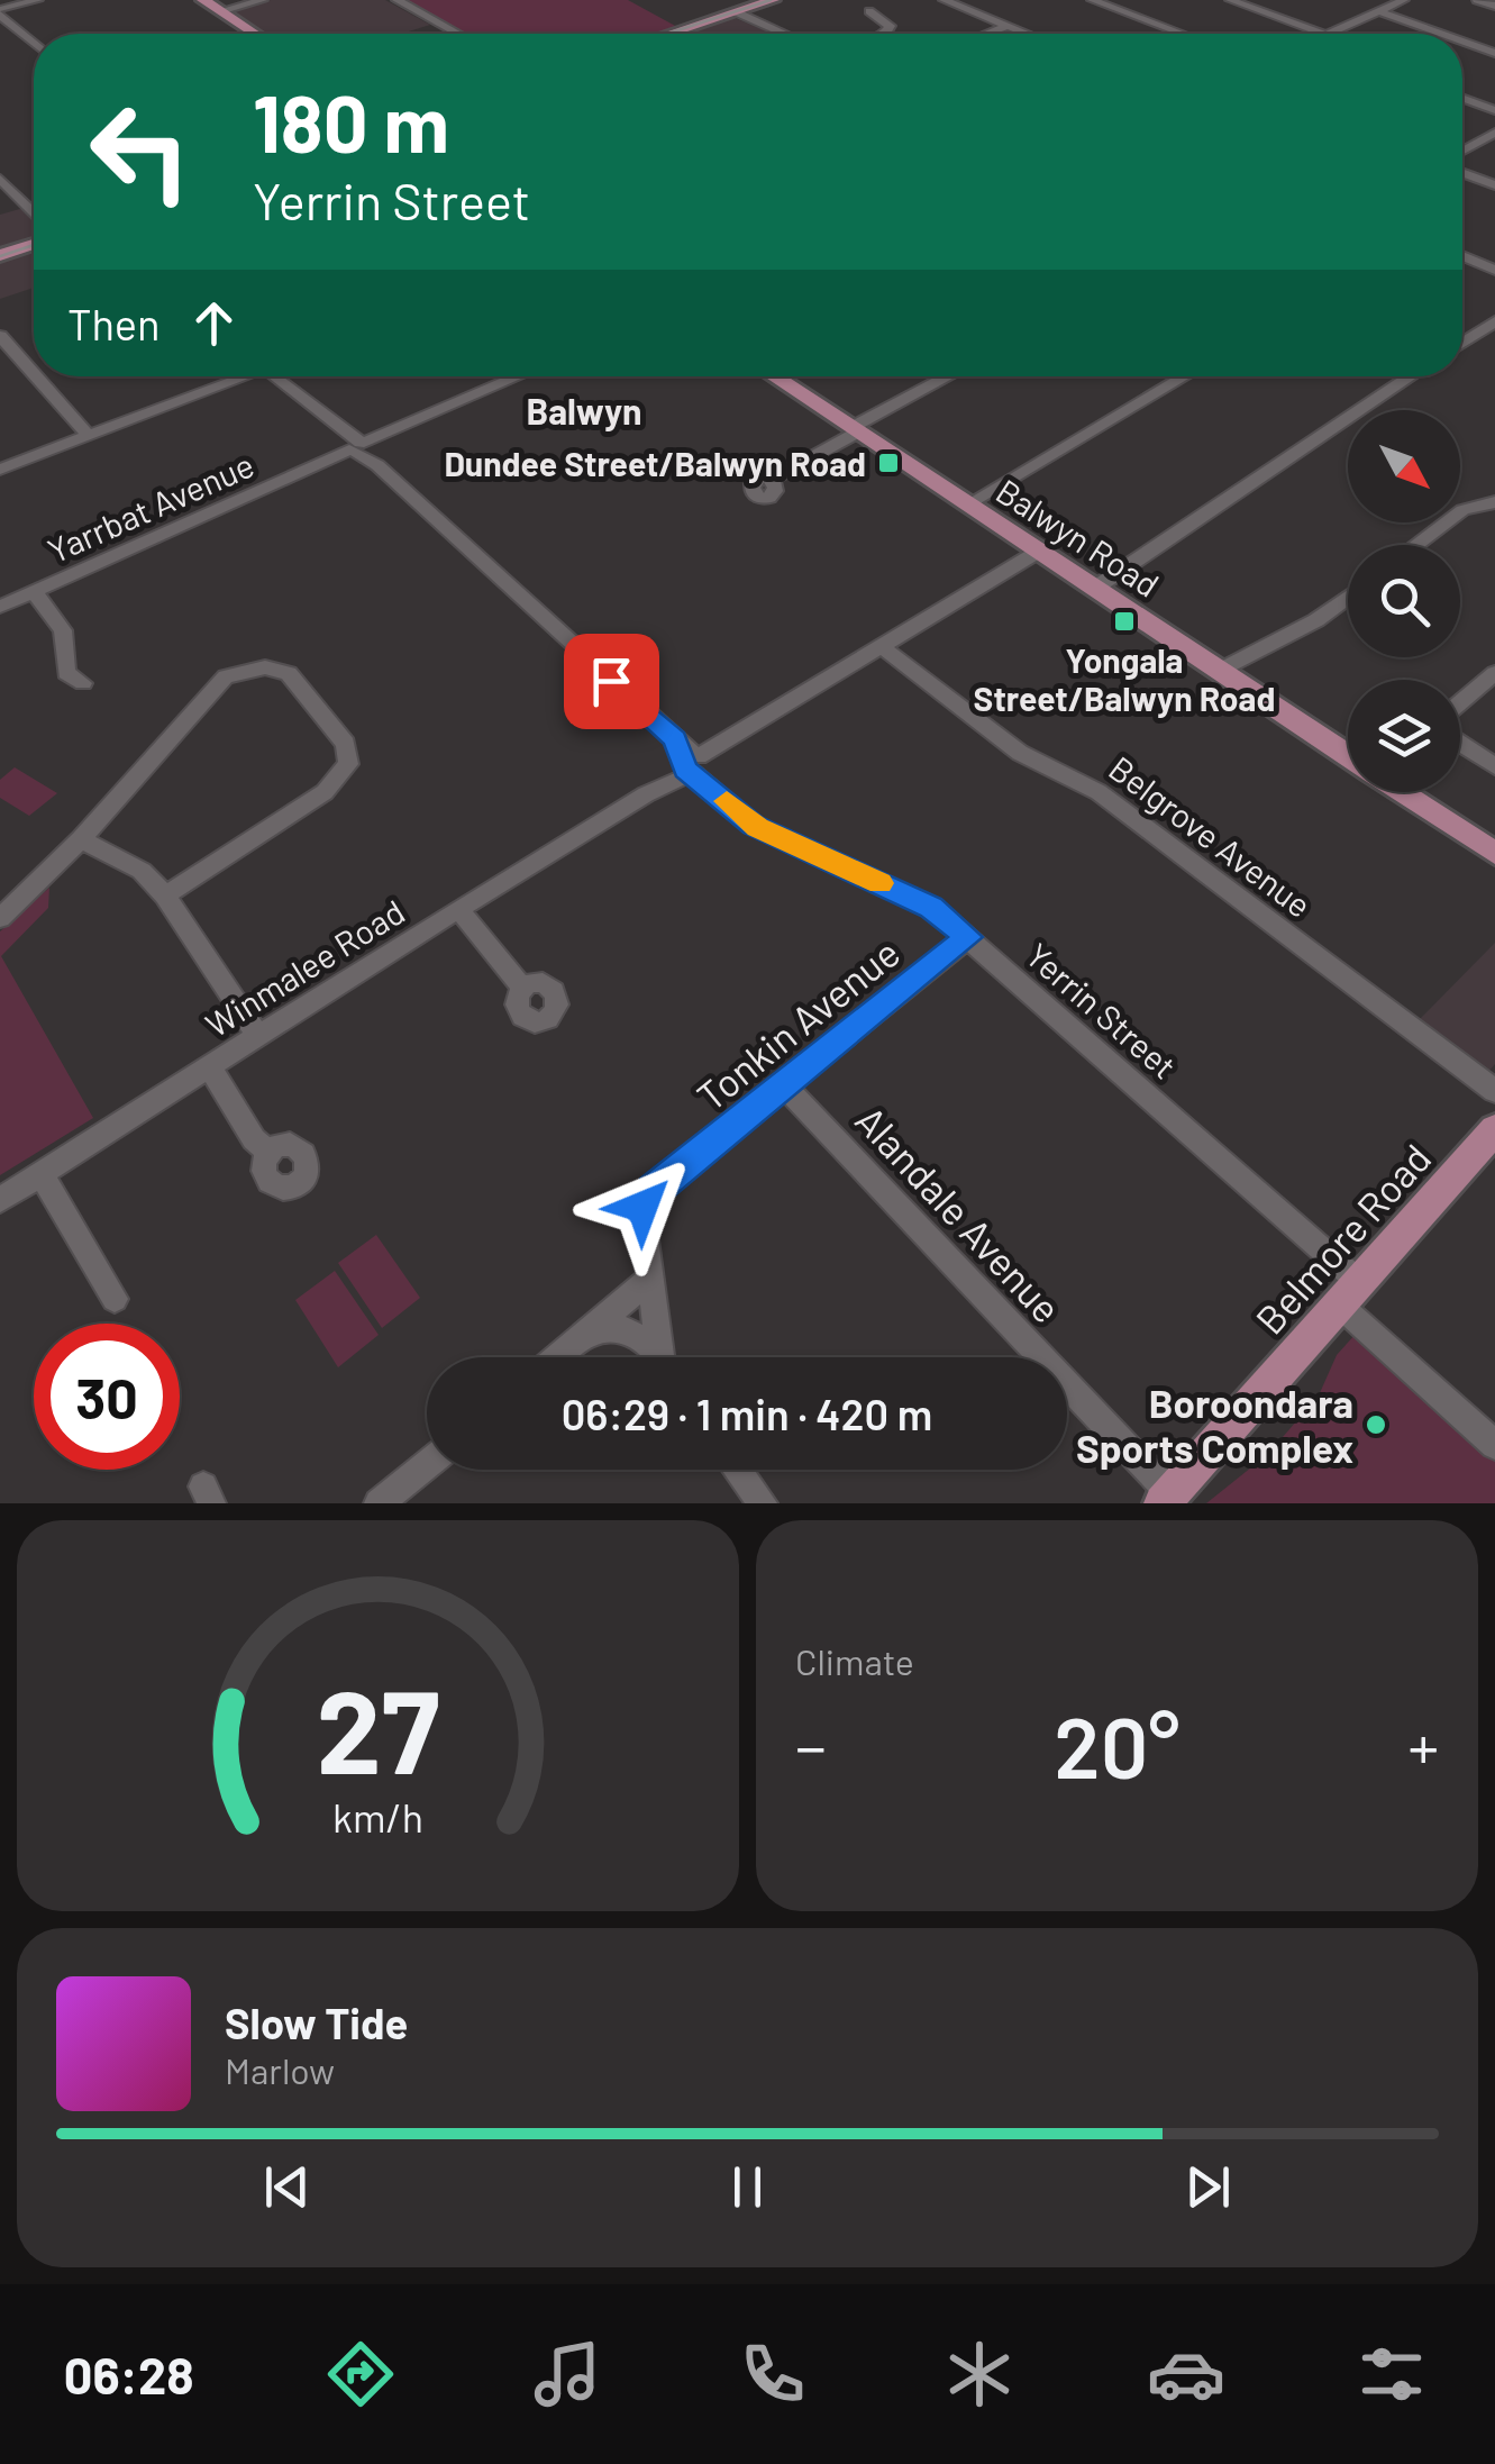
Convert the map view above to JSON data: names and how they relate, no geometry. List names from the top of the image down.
{
  "streets": {
    "main road": ["Balwyn Road", "Belmore Road"],
    "street": [
      "Yarrbat Avenue",
      "Belgrove Avenue",
      "Winmalee Road",
      "Yerrin Street",
      "Tonkin Avenue",
      "Alandale Avenue"
    ]
  },
  "crossings": [
    ["Yarrbat Avenue", "Yerrin Street"],
    ["Balwyn Road", "Winmalee Road"],
    ["Belgrove Avenue", "Winmalee Road"],
    ["Winmalee Road", "Yerrin Street"],
    ["Yerrin Street", "Tonkin Avenue"],
    ["Yerrin Street", "Belmore Road"],
    ["Tonkin Avenue", "Alandale Avenue"],
    ["Alandale Avenue", "Belmore Road"]
  ],
  "districts": ["Balwyn"],
  "places": {
    "transit": ["Dundee Street/Balwyn Road", "Yongala Street/Balwyn Road"],
    "other": ["Boroondara Sports Complex"]
  },
  "north": "bottom right",
  "page": {
    "turn": ["180 m", "Yerrin Street"],
    "then": "Then",
    "limit": "30",
    "trip": "06:29 · 1 min · 420 m",
    "tile": "Climate",
    "heat": ["−", "20°", "+"],
    "song": ["Slow Tide", "Marlow"],
    "tabs": "06:28",
    "gauge": ["27", "km/h"]
  }
}
